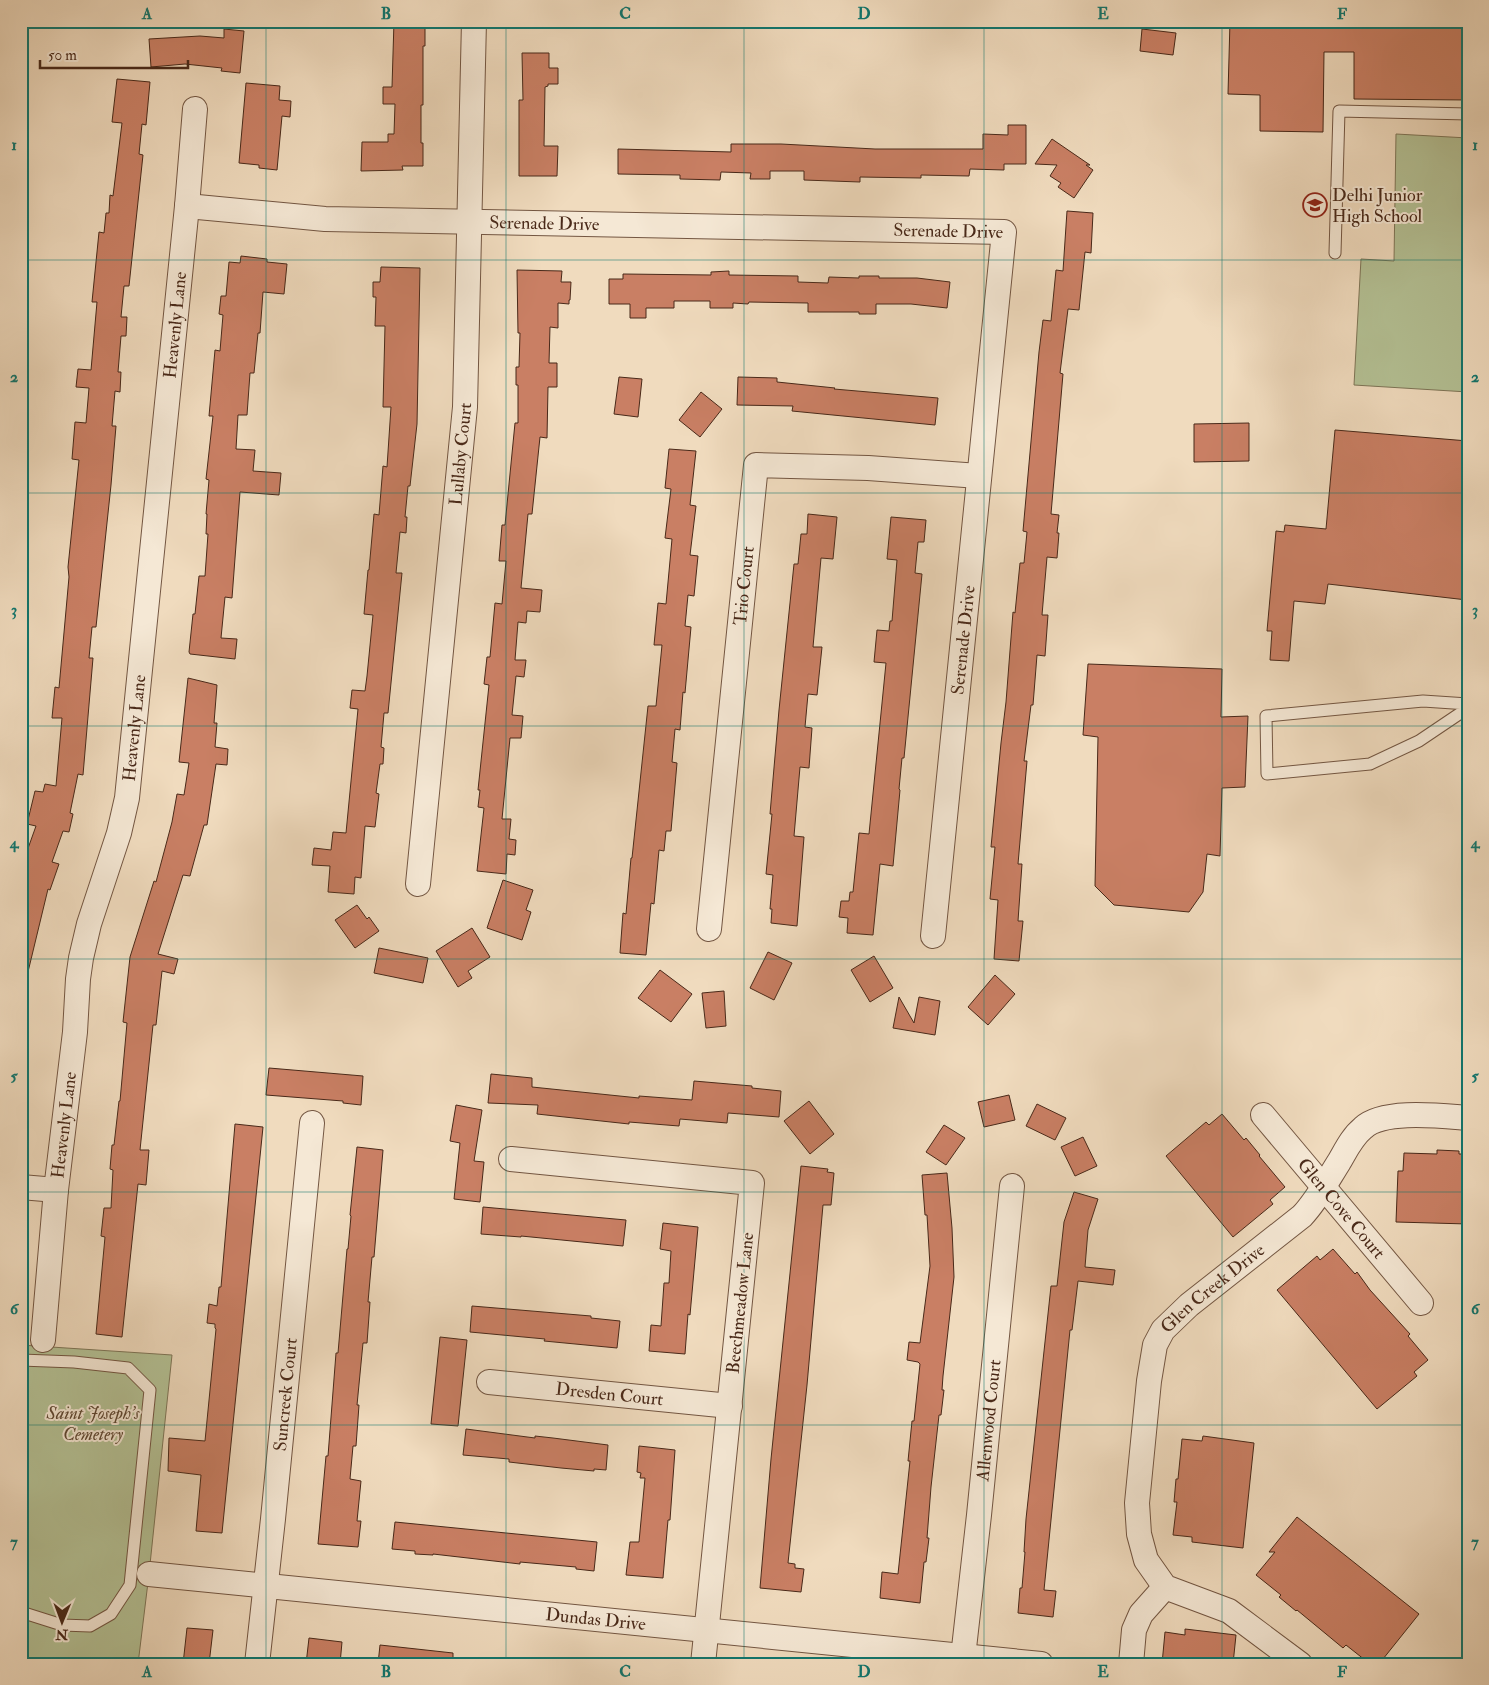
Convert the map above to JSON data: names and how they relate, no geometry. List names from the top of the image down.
{
  "streets": {
    "street": [
      "Serenade Drive",
      "Heavenly Lane",
      "Lullaby Court",
      "Trio Court",
      "Glen Cove Court",
      "Glen Creek Drive",
      "Beechmeadow Lane",
      "Suncreek Court",
      "Dresden Court",
      "Allenwood Court",
      "Dundas Drive"
    ]
  },
  "crossings": [
    ["Serenade Drive", "Heavenly Lane"],
    ["Serenade Drive", "Lullaby Court"],
    ["Serenade Drive", "Trio Court"],
    ["Glen Cove Court", "Glen Creek Drive"],
    ["Beechmeadow Lane", "Dresden Court"],
    ["Beechmeadow Lane", "Dundas Drive"],
    ["Suncreek Court", "Dundas Drive"],
    ["Allenwood Court", "Dundas Drive"]
  ],
  "parks": ["Saint Joseph’s Cemetery"],
  "places": {
    "school or university": ["Delhi Junior High School"]
  },
  "scale_bar": "50 m",
  "north": "bottom",
  "grid": {
    "columns": [
      "A",
      "B",
      "C",
      "D",
      "E",
      "F"
    ],
    "rows": [
      "1",
      "2",
      "3",
      "4",
      "5",
      "6",
      "7"
    ]
  }
}
